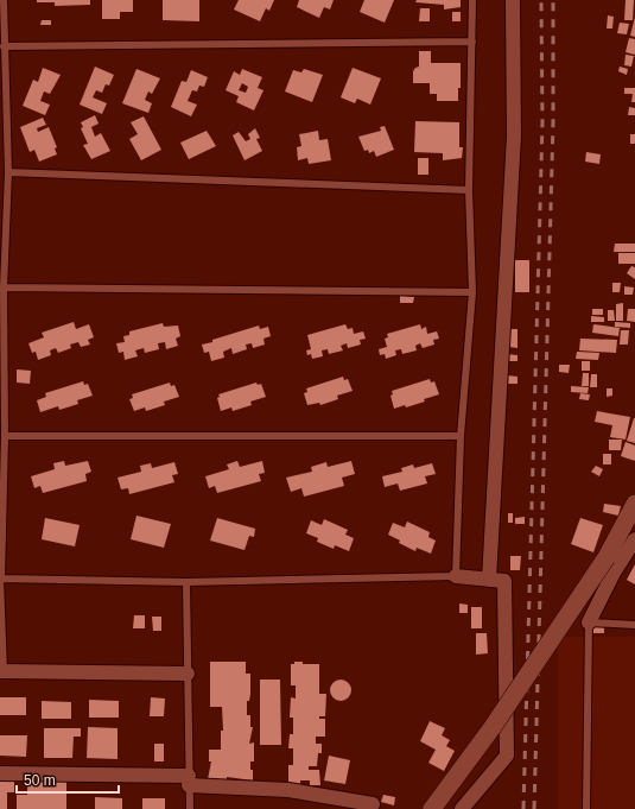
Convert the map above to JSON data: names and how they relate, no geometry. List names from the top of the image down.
{
  "scale_bar": "50 m"
}
